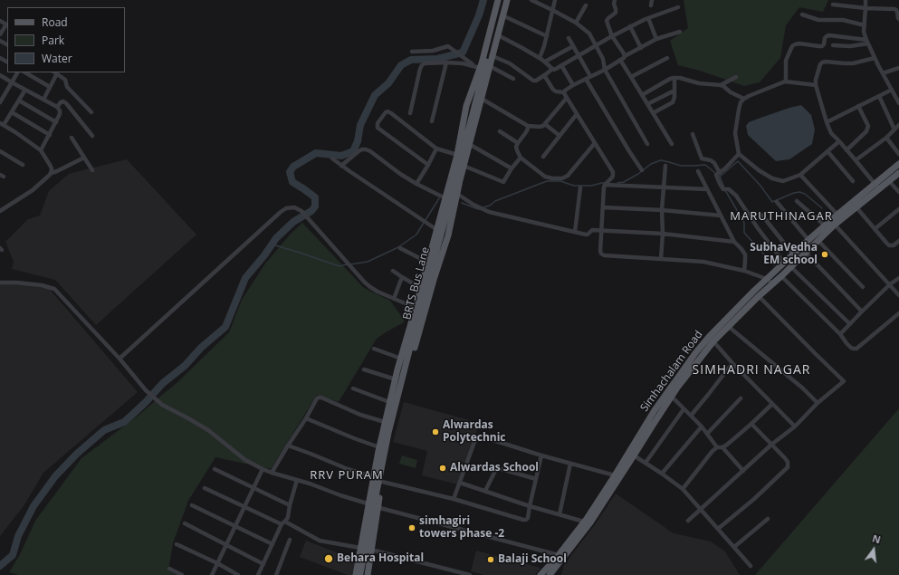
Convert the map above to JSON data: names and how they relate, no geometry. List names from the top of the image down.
{
  "streets": {
    "main road": ["BRTS Bus Lane", "Simhachalam Road"]
  },
  "districts": ["MARUTHINAGAR", "SIMHADRI NAGAR", "RRV PURAM"],
  "places": [
    "SubhaVedha EM school",
    "Alwardas Polytechnic",
    "Alwardas School",
    "simhagiri towers phase -2",
    "Behara Hospital",
    "Balaji School"
  ],
  "legend": ["Road", "Park", "Water"],
  "north": "top"
}
